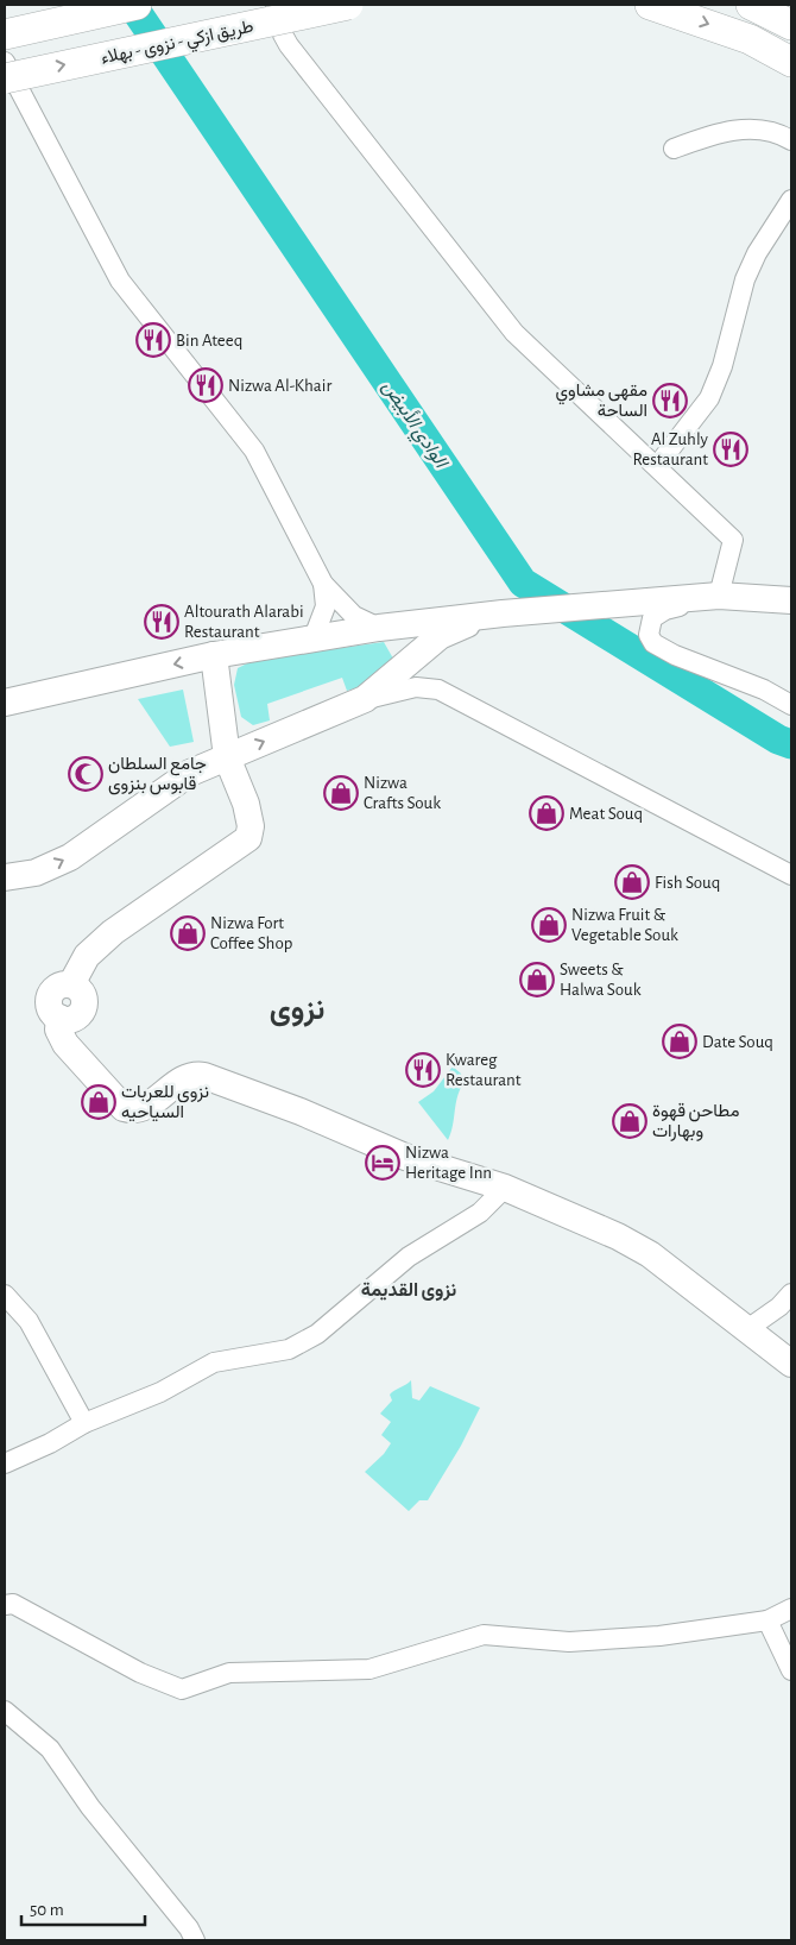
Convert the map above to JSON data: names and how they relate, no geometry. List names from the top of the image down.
{
  "streets": {
    "main road": ["طريق ازكي - نزوى - بهلاء"]
  },
  "districts": ["نزوى", "نزوى القديمة"],
  "water": ["الوادي الأبيض"],
  "places": {
    "restaurant": [
      "Bin Ateeq",
      "Nizwa Al-Khair",
      "مقهى مشاوي الساحة",
      "Al Zuhly Restaurant",
      "Altourath Alarabi Restaurant",
      "Kwareg Restaurant"
    ],
    "mosque": ["جامع السلطان قابوس بنزوى"],
    "shop": [
      "Nizwa Crafts Souk",
      "Meat Souq",
      "Fish Souq",
      "Nizwa Fruit & Vegetable Souk",
      "Nizwa Fort Coffee Shop",
      "Sweets & Halwa Souk",
      "Date Souq",
      "نزوى للعربات السياحيه",
      "مطاحن قهوة وبهارات"
    ],
    "hotel": ["Nizwa Heritage Inn"]
  },
  "scale_bar": "50 m"
}
